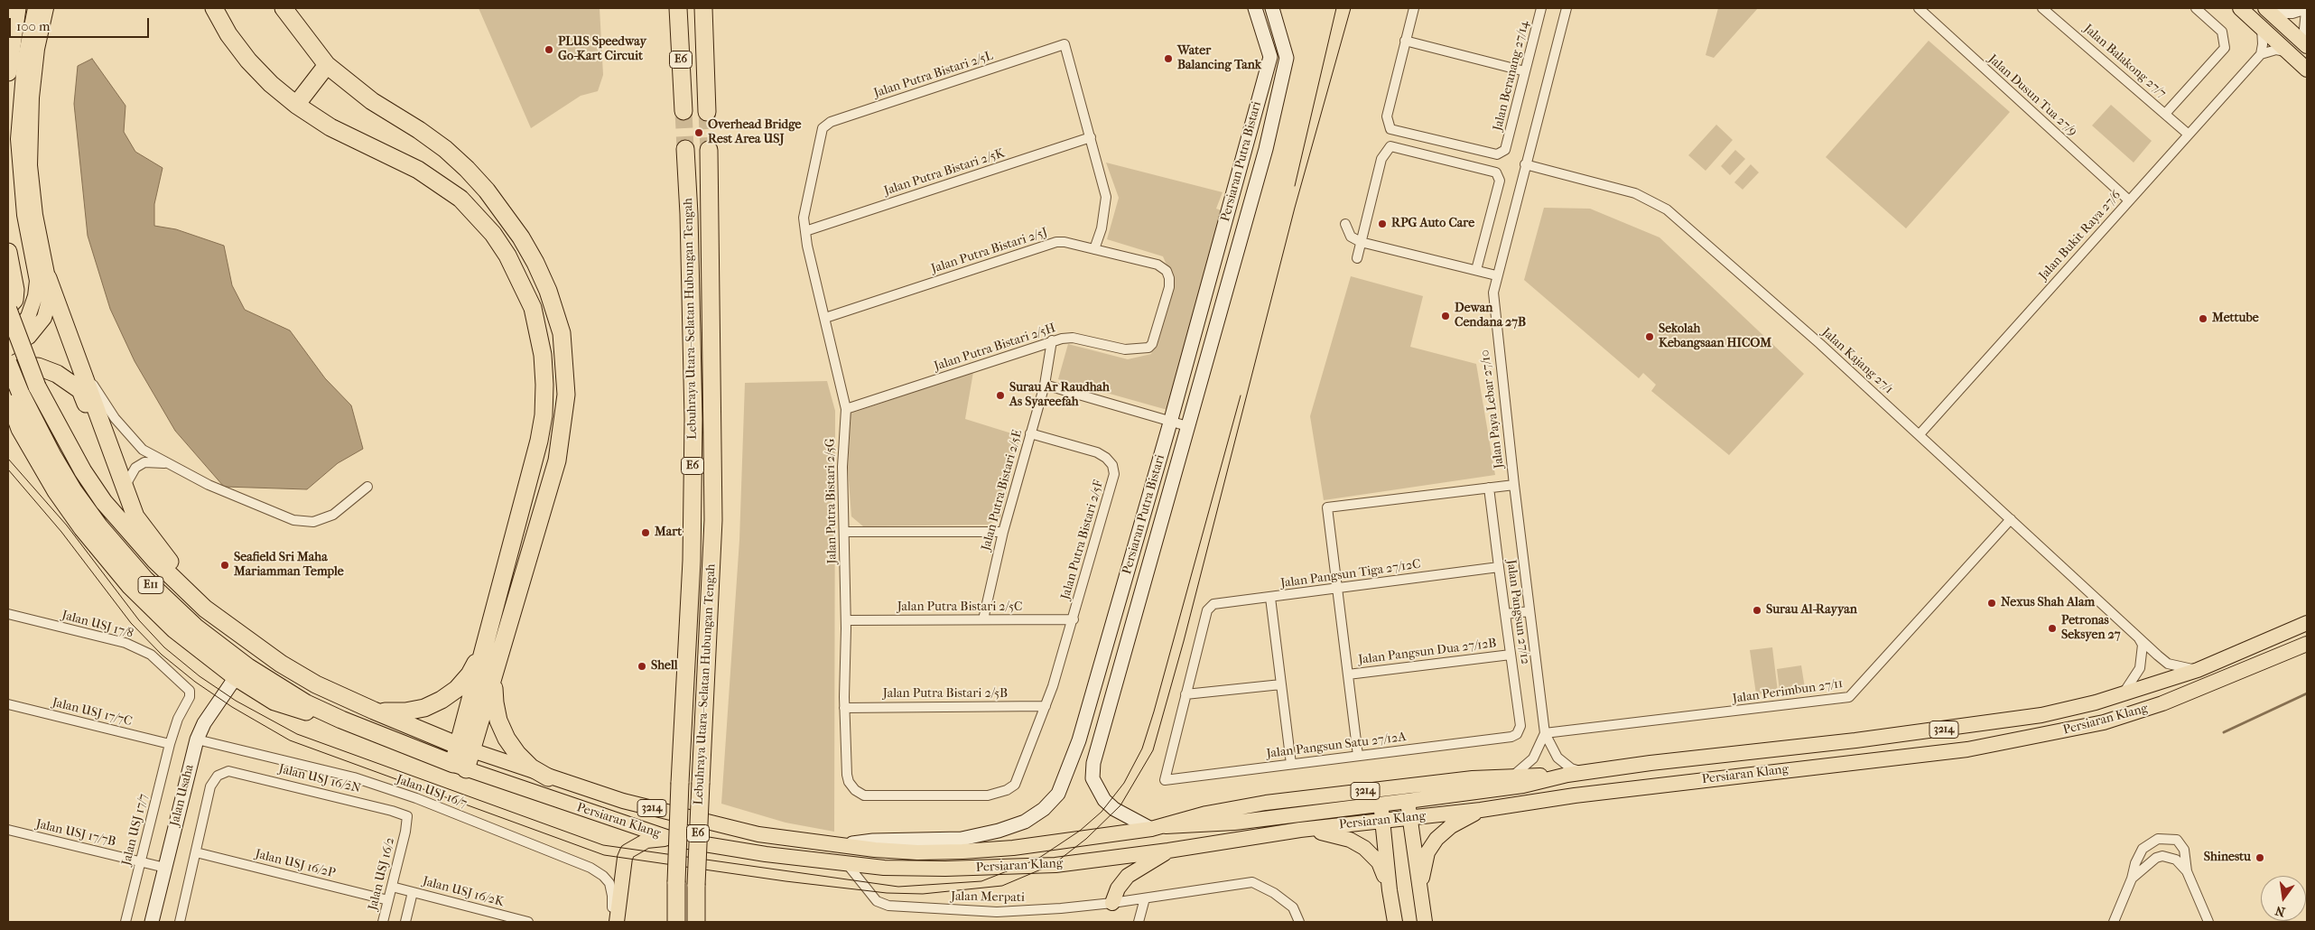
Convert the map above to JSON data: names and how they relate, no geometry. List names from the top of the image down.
{
  "streets": {
    "highway": ["E6", "Lebuhraya Utara–Selatan Hubungan Tengah", "E11"],
    "main road": [
      "Persiaran Putra Bistari",
      "Persiaran Klang",
      "3214",
      "Jalan Usaha"
    ],
    "street": [
      "Jalan Balakong 27/7",
      "Jalan Putra Bistari 2/5L",
      "Jalan Beranang 27/14",
      "Jalan Dusun Tua 27/9",
      "Jalan Putra Bistari 2/5K",
      "Jalan Bukit Raya 27/6",
      "Jalan Putra Bistari 2/5J",
      "Jalan Putra Bistari 2/5H",
      "Jalan Kajang 27/1",
      "Jalan Paya Lebar 27/10",
      "Jalan Putra Bistari 2/5E",
      "Jalan Putra Bistari 2/5G",
      "Jalan Putra Bistari 2/5F",
      "Jalan Pangsun Tiga 27/12C",
      "Jalan Putra Bistari 2/5C",
      "Jalan Pangsun 27/12",
      "Jalan USJ 17/8",
      "Jalan Pangsun Dua 27/12B",
      "Jalan Perimbun 27/11",
      "Jalan Putra Bistari 2/5B",
      "Jalan USJ 17/7C",
      "Jalan Pangsun Satu 27/12A",
      "Jalan USJ 16/2N",
      "Jalan USJ 16/7",
      "Jalan USJ 17/7",
      "Jalan USJ 17/7B",
      "Jalan USJ 16/2P",
      "Jalan USJ 16/2",
      "Jalan USJ 16/2K",
      "Jalan Merpati"
    ]
  },
  "crossings": [
    ["Jalan Balakong 27/7", "Jalan Bukit Raya 27/6"],
    ["Jalan Putra Bistari 2/5L", "Jalan Putra Bistari 2/5K"],
    ["Jalan Putra Bistari 2/5L", "Jalan Putra Bistari 2/5G"],
    ["Jalan Dusun Tua 27/9", "Jalan Bukit Raya 27/6"],
    ["Persiaran Putra Bistari", "Persiaran Klang"],
    ["Jalan Putra Bistari 2/5K", "Jalan Putra Bistari 2/5G"],
    ["Jalan Bukit Raya 27/6", "Jalan Kajang 27/1"],
    ["Jalan Putra Bistari 2/5J", "Jalan Putra Bistari 2/5H"],
    ["Jalan Putra Bistari 2/5J", "Jalan Putra Bistari 2/5G"],
    ["Jalan Putra Bistari 2/5H", "Jalan Putra Bistari 2/5E"],
    ["Jalan Putra Bistari 2/5H", "Jalan Putra Bistari 2/5G"],
    ["Jalan Kajang 27/1", "Jalan Paya Lebar 27/10"],
    ["Jalan Kajang 27/1", "Jalan Perimbun 27/11"],
    ["Jalan Kajang 27/1", "Persiaran Klang"],
    ["Jalan Paya Lebar 27/10", "Jalan Perimbun 27/11"],
    ["Jalan Paya Lebar 27/10", "Persiaran Klang"],
    ["Jalan Putra Bistari 2/5E", "Jalan Putra Bistari 2/5F"],
    ["Jalan Putra Bistari 2/5E", "Jalan Putra Bistari 2/5C"],
    ["Jalan Putra Bistari 2/5G", "Jalan Putra Bistari 2/5F"],
    ["Jalan Putra Bistari 2/5G", "Jalan Putra Bistari 2/5C"],
    ["Jalan Putra Bistari 2/5G", "Jalan Putra Bistari 2/5B"],
    ["Jalan Putra Bistari 2/5F", "Jalan Putra Bistari 2/5C"],
    ["Jalan Putra Bistari 2/5F", "Jalan Putra Bistari 2/5B"],
    ["Jalan Pangsun Tiga 27/12C", "Jalan Pangsun 27/12"],
    ["Jalan Pangsun Tiga 27/12C", "Jalan Pangsun Satu 27/12A"],
    ["E11", "Persiaran Klang"],
    ["Jalan Pangsun 27/12", "Jalan Pangsun Dua 27/12B"],
    ["Jalan Pangsun 27/12", "Jalan Pangsun Satu 27/12A"],
    ["Jalan USJ 17/8", "Jalan USJ 17/7C"],
    ["Jalan USJ 17/8", "Jalan USJ 17/7"],
    ["Jalan USJ 17/7C", "Jalan USJ 17/7"],
    ["Persiaran Klang", "3214"],
    ["Persiaran Klang", "Jalan Merpati"],
    ["Jalan USJ 16/2N", "Jalan USJ 16/2P"],
    ["Jalan USJ 16/2N", "Jalan USJ 16/2"],
    ["Jalan USJ 16/7", "Jalan Usaha"],
    ["Jalan Usaha", "Jalan USJ 17/7B"],
    ["Jalan USJ 17/7", "Jalan USJ 17/7B"],
    ["Jalan USJ 16/2P", "Jalan USJ 16/2"],
    ["Jalan USJ 16/2", "Jalan USJ 16/2K"]
  ],
  "places": [
    "PLUS Speedway Go-Kart Circuit",
    "Water Balancing Tank",
    "Overhead Bridge Rest Area USJ",
    "RPG Auto Care",
    "Dewan Cendana 27B",
    "Mettube",
    "Sekolah Kebangsaan HICOM",
    "Surau Ar Raudhah As Syareefah",
    "Mart",
    "Seafield Sri Maha Mariamman Temple",
    "Nexus Shah Alam",
    "Surau Al-Rayyan",
    "Petronas Seksyen 27",
    "Shell",
    "Shinestu"
  ],
  "scale_bar": "100 m",
  "north": "bottom"
}
